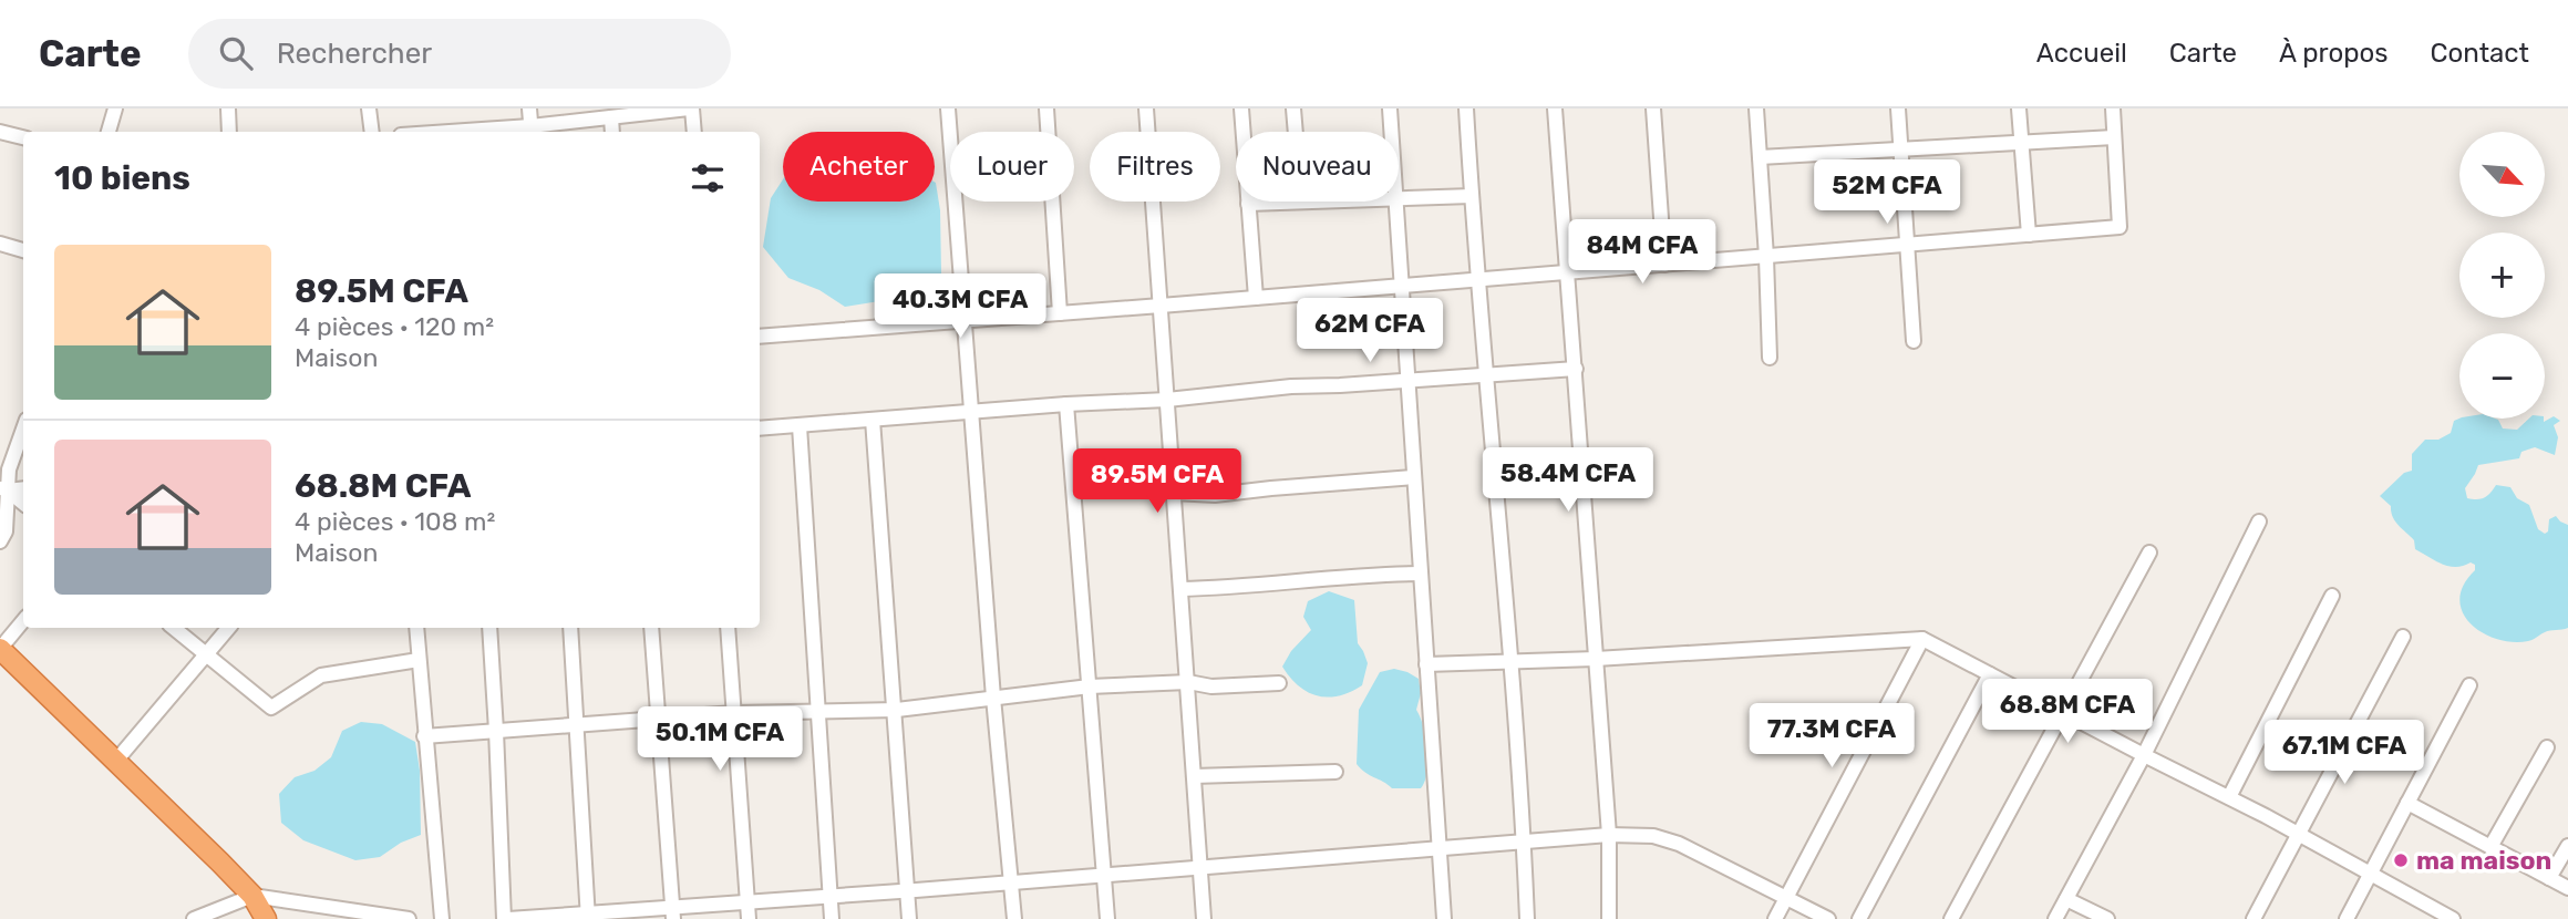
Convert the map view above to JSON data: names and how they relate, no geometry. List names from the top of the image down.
{
  "places": ["ma maison"],
  "north": "bottom right",
  "page": {
    "header": "Carte",
    "search": "Rechercher",
    "nav": [
      "Accueil",
      "Carte",
      "À propos",
      "Contact"
    ],
    "map_buttons": ["+", "−"],
    "chip": [
      "Acheter",
      "Louer",
      "Filtres",
      "Nouveau"
    ],
    "heading": "10 biens",
    "price": [
      "52M CFA",
      "84M CFA",
      "40.3M CFA",
      "62M CFA",
      "58.4M CFA",
      "89.5M CFA",
      "68.8M CFA",
      "77.3M CFA",
      "50.1M CFA",
      "67.1M CFA"
    ],
    "list": [
      {
        "name": "89.5M CFA",
        "note": "4 pièces · 120 m² · Maison"
      },
      {
        "name": "68.8M CFA",
        "note": "4 pièces · 108 m² · Maison"
      }
    ]
  }
}
